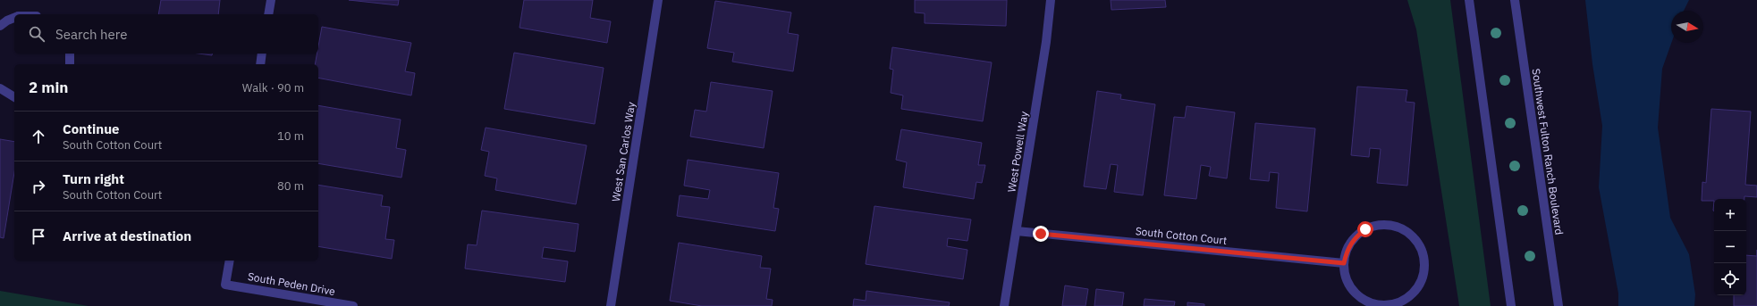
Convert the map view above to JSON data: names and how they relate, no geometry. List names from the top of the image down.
{
  "streets": {
    "street": [
      "West San Carlos Way",
      "West Powell Way",
      "Southwest Fulton Ranch Boulevard",
      "South Cotton Court",
      "South Peden Drive"
    ]
  },
  "crossings": [
    ["West Powell Way", "South Cotton Court"]
  ],
  "north": "right",
  "page": {
    "search": "Search here",
    "heading": ["2 min", "Walk · 90 m"],
    "list": [
      ["Continue", "South Cotton Court", "10 m"],
      ["Turn right", "South Cotton Court", "80 m"],
      "Arrive at destination"
    ],
    "map_buttons": ["+", "−"]
  }
}
